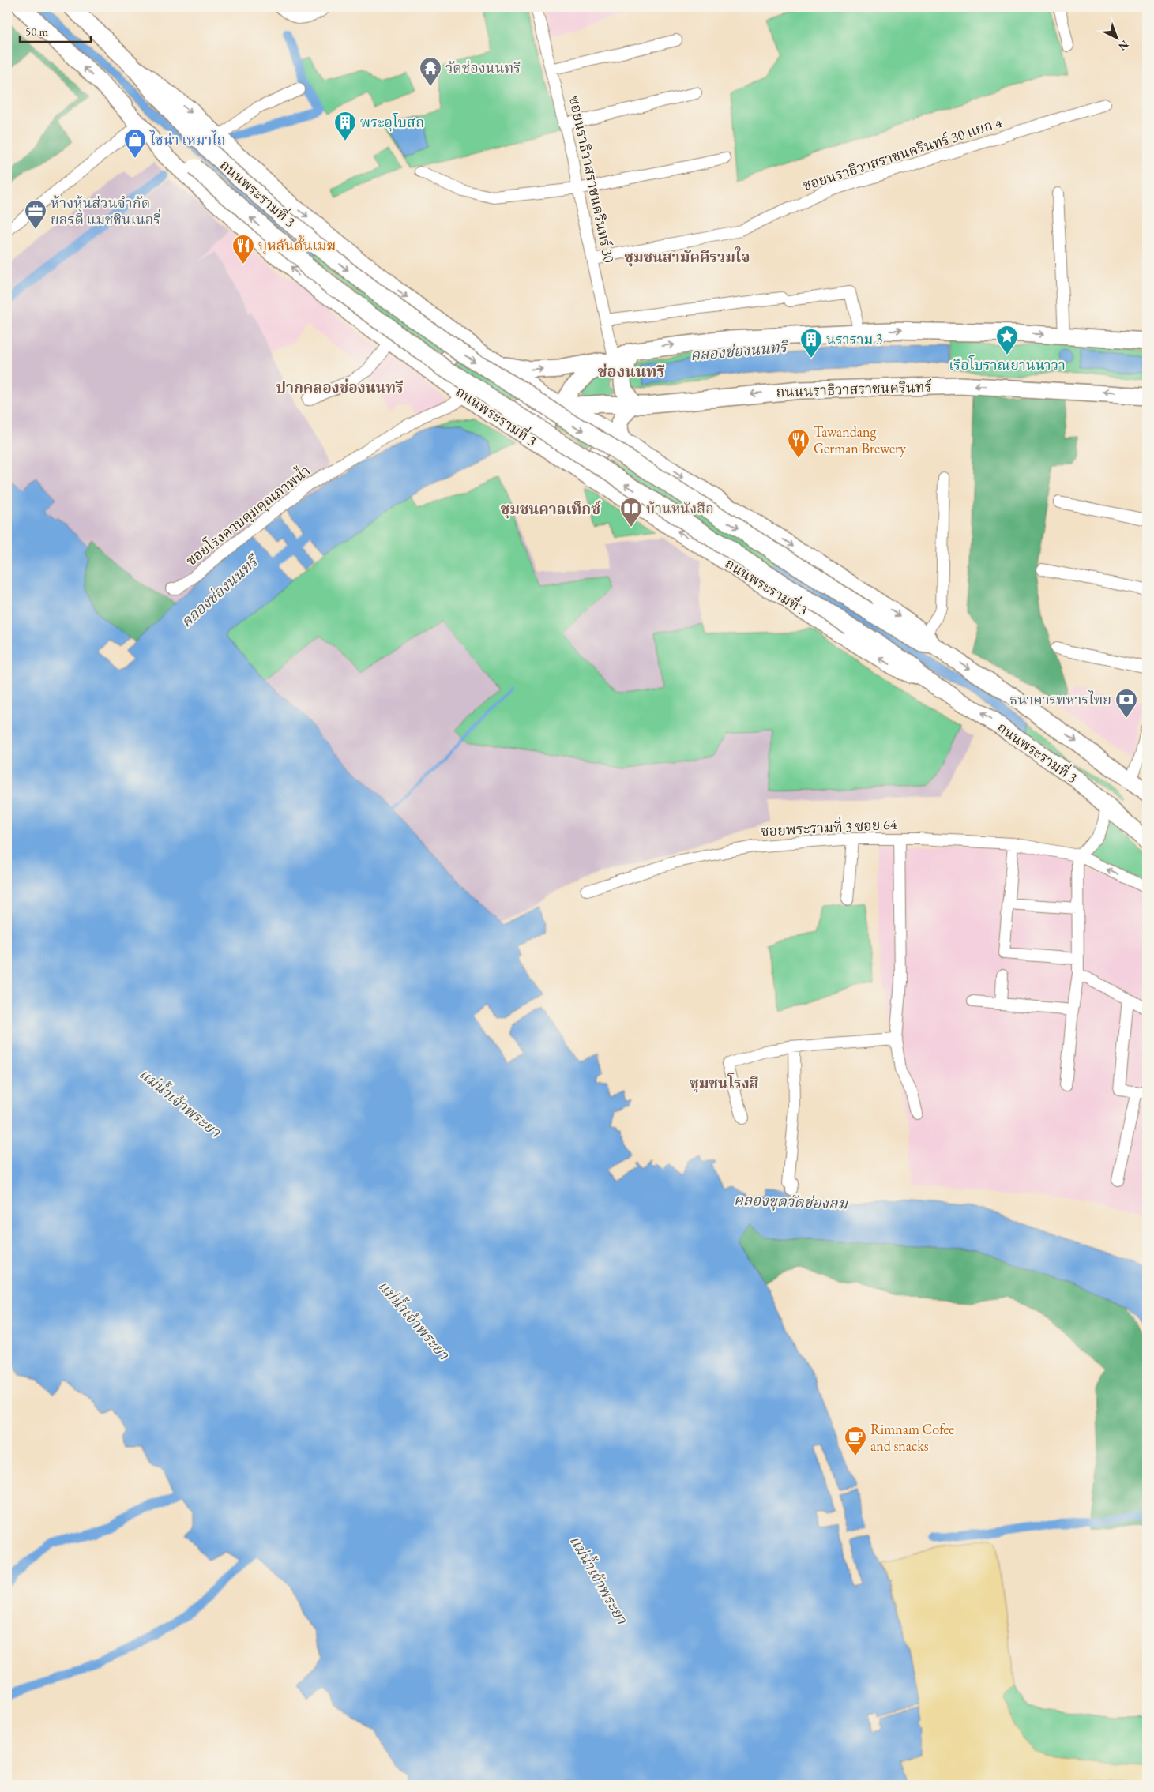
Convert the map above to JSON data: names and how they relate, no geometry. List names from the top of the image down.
{
  "streets": {
    "main road": ["ถนนพระรามที่ 3", "ถนนนราธิวาสราชนครินทร์"],
    "street": [
      "ซอยนราธิวาสราชนครินทร์ 30 แยก 4",
      "ซอยนราธิวาสราชนครินทร์ 30",
      "ซอยโรงควบคุมคุณภาพน้ำ",
      "ซอยพระรามที่ 3 ซอย 64"
    ]
  },
  "crossings": [
    ["ซอยนราธิวาสราชนครินทร์ 30 แยก 4", "ซอยนราธิวาสราชนครินทร์ 30"],
    ["ถนนพระรามที่ 3", "ถนนนราธิวาสราชนครินทร์"],
    ["ถนนพระรามที่ 3", "ซอยโรงควบคุมคุณภาพน้ำ"]
  ],
  "districts": [
    "ชุมชนสามัคคีรวมใจ",
    "ช่องนนทรี",
    "ปากคลองช่องนนทรี",
    "ชุมชนคาลเท็กซ์",
    "ชุมชนโรงสี"
  ],
  "water": ["คลองช่องนนทรี", "แม่น้ำเจ้าพระยา", "คลองขุดวัดช่องลม"],
  "places": {
    "temple": ["วัดช่องนนทรี"],
    "building": ["พระอุโบสถ", "นราราม 3"],
    "shop": ["ไชน่า เหมาไถ"],
    "office": ["ห้างหุ้นส่วนจำกัด ยลรดี แมชชินเนอรี่"],
    "restaurant": ["บุหลันดั้นเมฆ", "Tawandang German Brewery"],
    "place": ["เรือโบราณยานนาวา"],
    "library": ["บ้านหนังสือ"],
    "bank": ["ธนาคารทหารไทย"],
    "cafe": ["Rimnam Cofee and snacks"]
  },
  "scale_bar": "50 m",
  "north": "bottom right"
}
